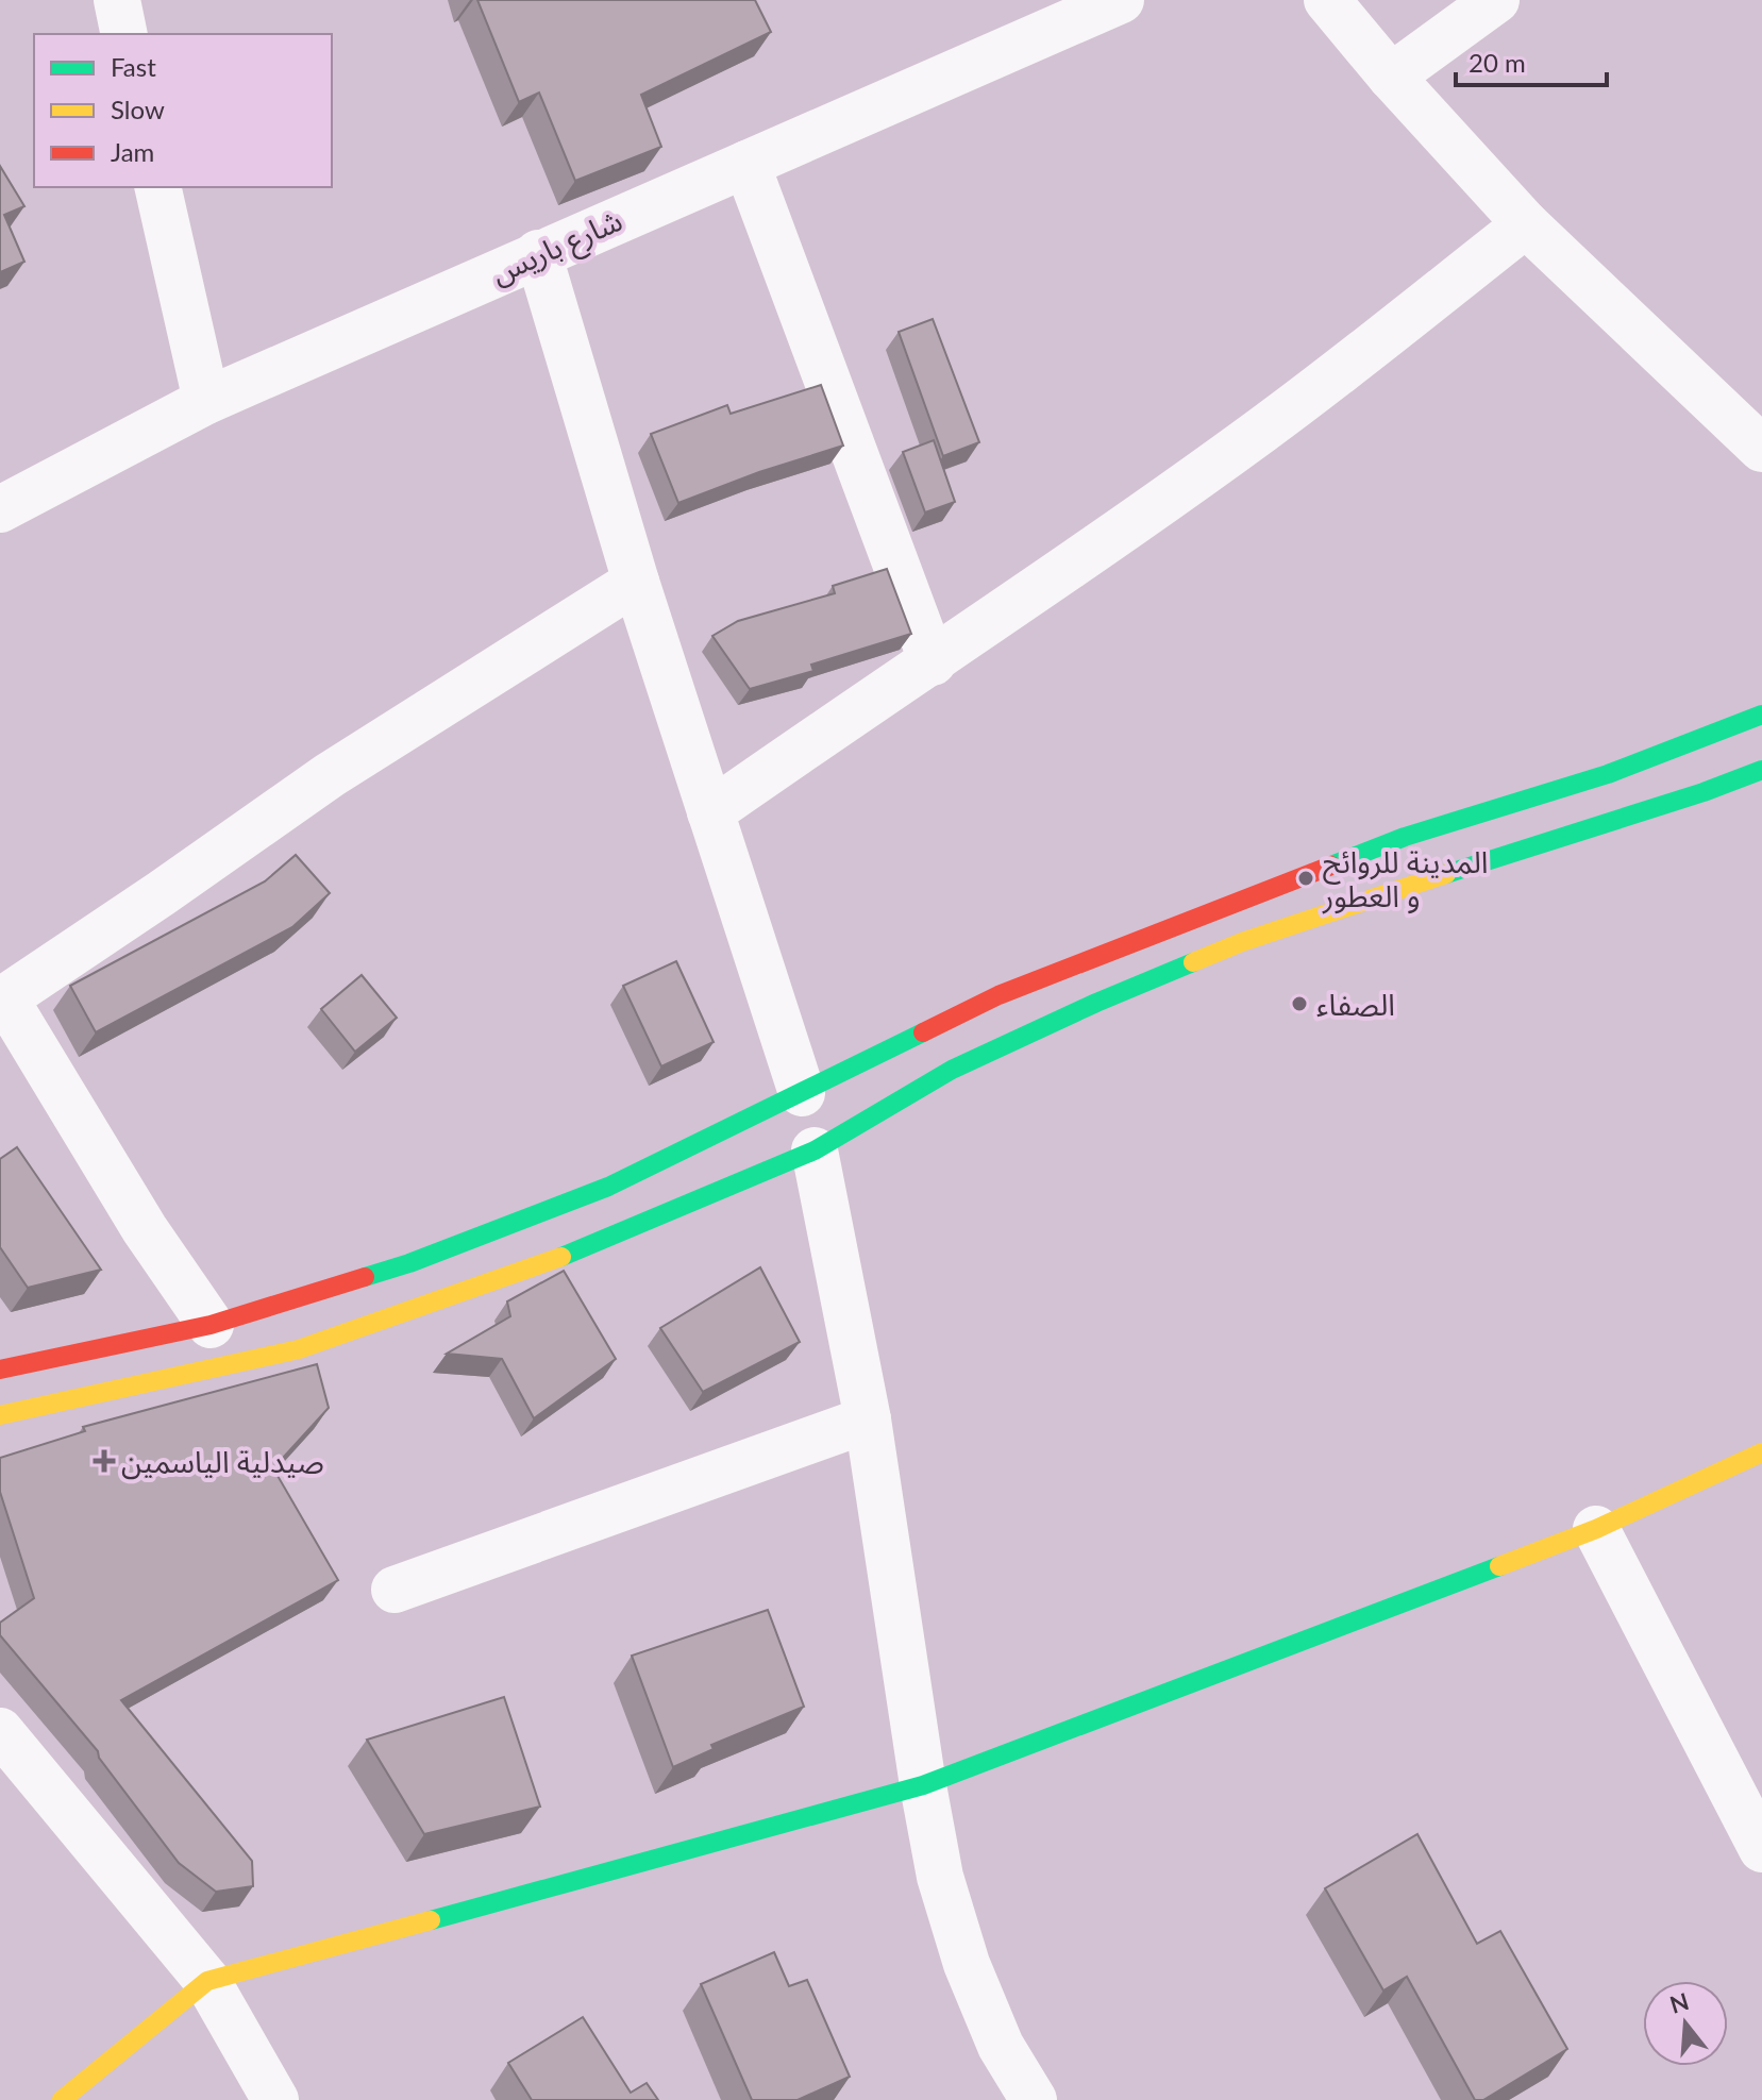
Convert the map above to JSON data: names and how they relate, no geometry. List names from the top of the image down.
{
  "streets": {
    "street": ["شارع باريس"]
  },
  "places": {
    "other": ["المدينة للروائح و العطور", "الصفاء"],
    "health": ["صيدلية الياسمين"]
  },
  "legend": ["Fast", "Slow", "Jam"],
  "scale_bar": "20 m",
  "north": "top"
}
